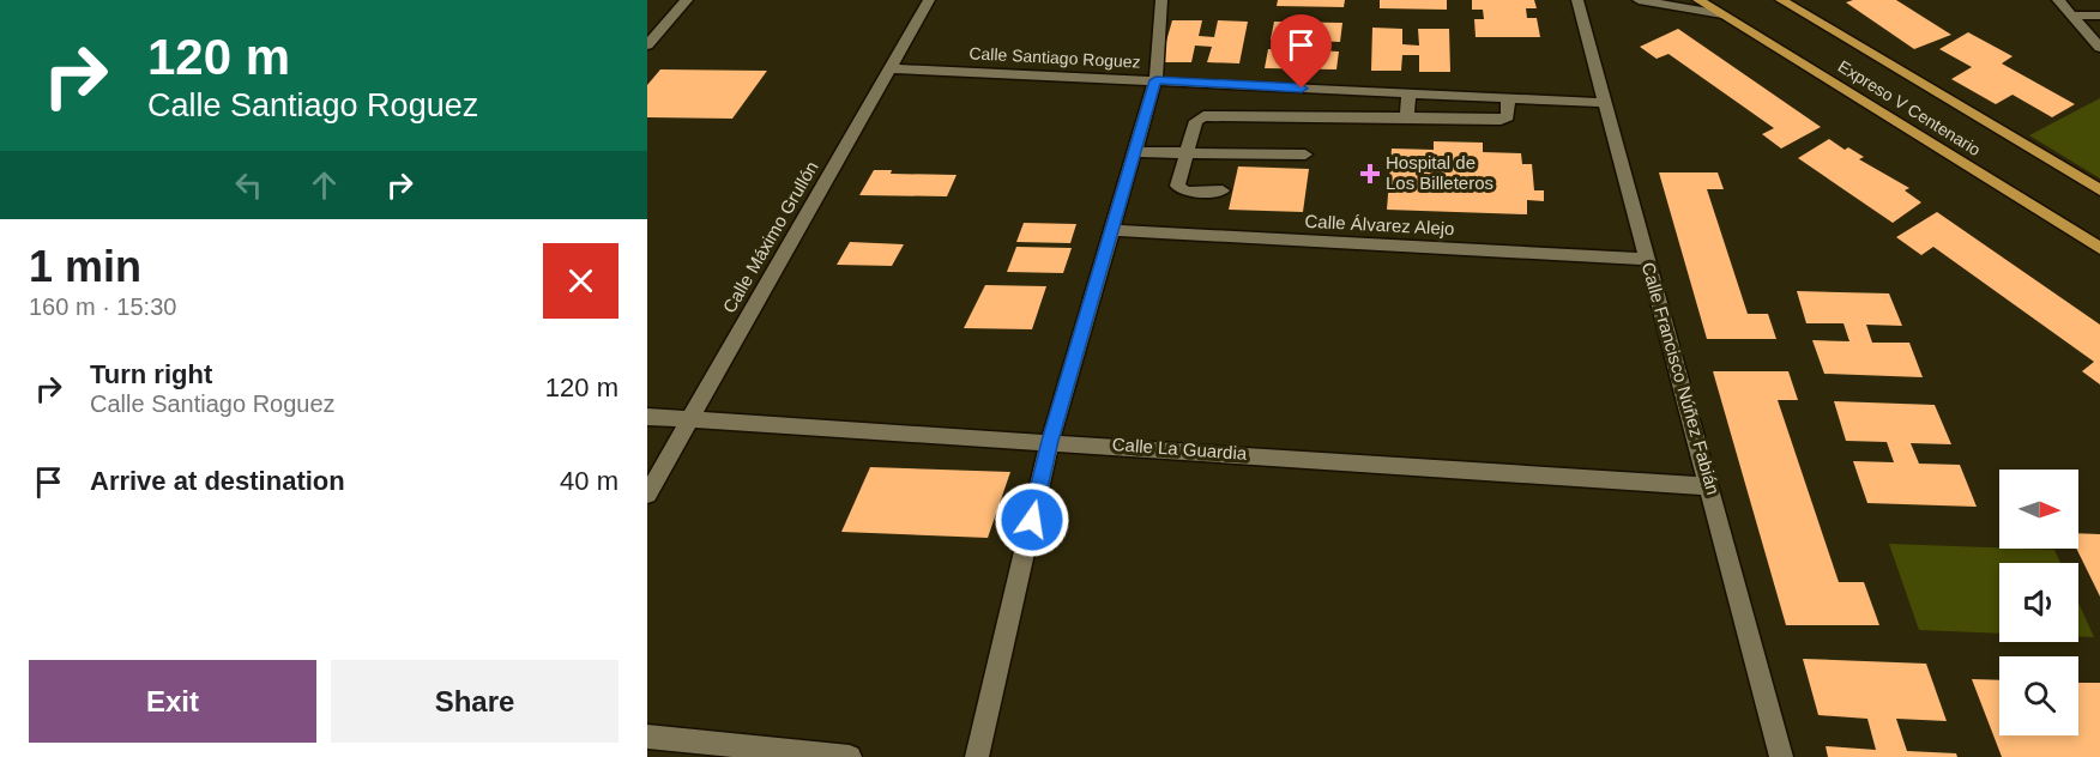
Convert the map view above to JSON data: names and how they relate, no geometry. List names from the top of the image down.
{
  "streets": {
    "main road": ["Expreso V Centenario"],
    "street": [
      "Calle Santiago Roguez",
      "Calle Álvarez Alejo",
      "Calle Máximo Grullón",
      "Calle Francisco Núñez Fabián",
      "Calle La Guardia"
    ]
  },
  "crossings": [
    ["Calle Santiago Roguez", "Calle Máximo Grullón"],
    ["Calle Santiago Roguez", "Calle Francisco Núñez Fabián"],
    ["Calle Álvarez Alejo", "Calle Francisco Núñez Fabián"],
    ["Calle Máximo Grullón", "Calle La Guardia"],
    ["Calle Francisco Núñez Fabián", "Calle La Guardia"]
  ],
  "places": {
    "health": ["Hospital de Los Billeteros"]
  },
  "north": "right",
  "page": {
    "turn": ["120 m", "Calle Santiago Roguez"],
    "heading": ["1 min", "160 m · 15:30"],
    "list": [
      {
        "name": "Turn right",
        "note": "Calle Santiago Roguez",
        "value": "120 m"
      },
      {
        "name": "Arrive at destination",
        "value": "40 m"
      }
    ],
    "buttons": ["Exit", "Share"]
  }
}
